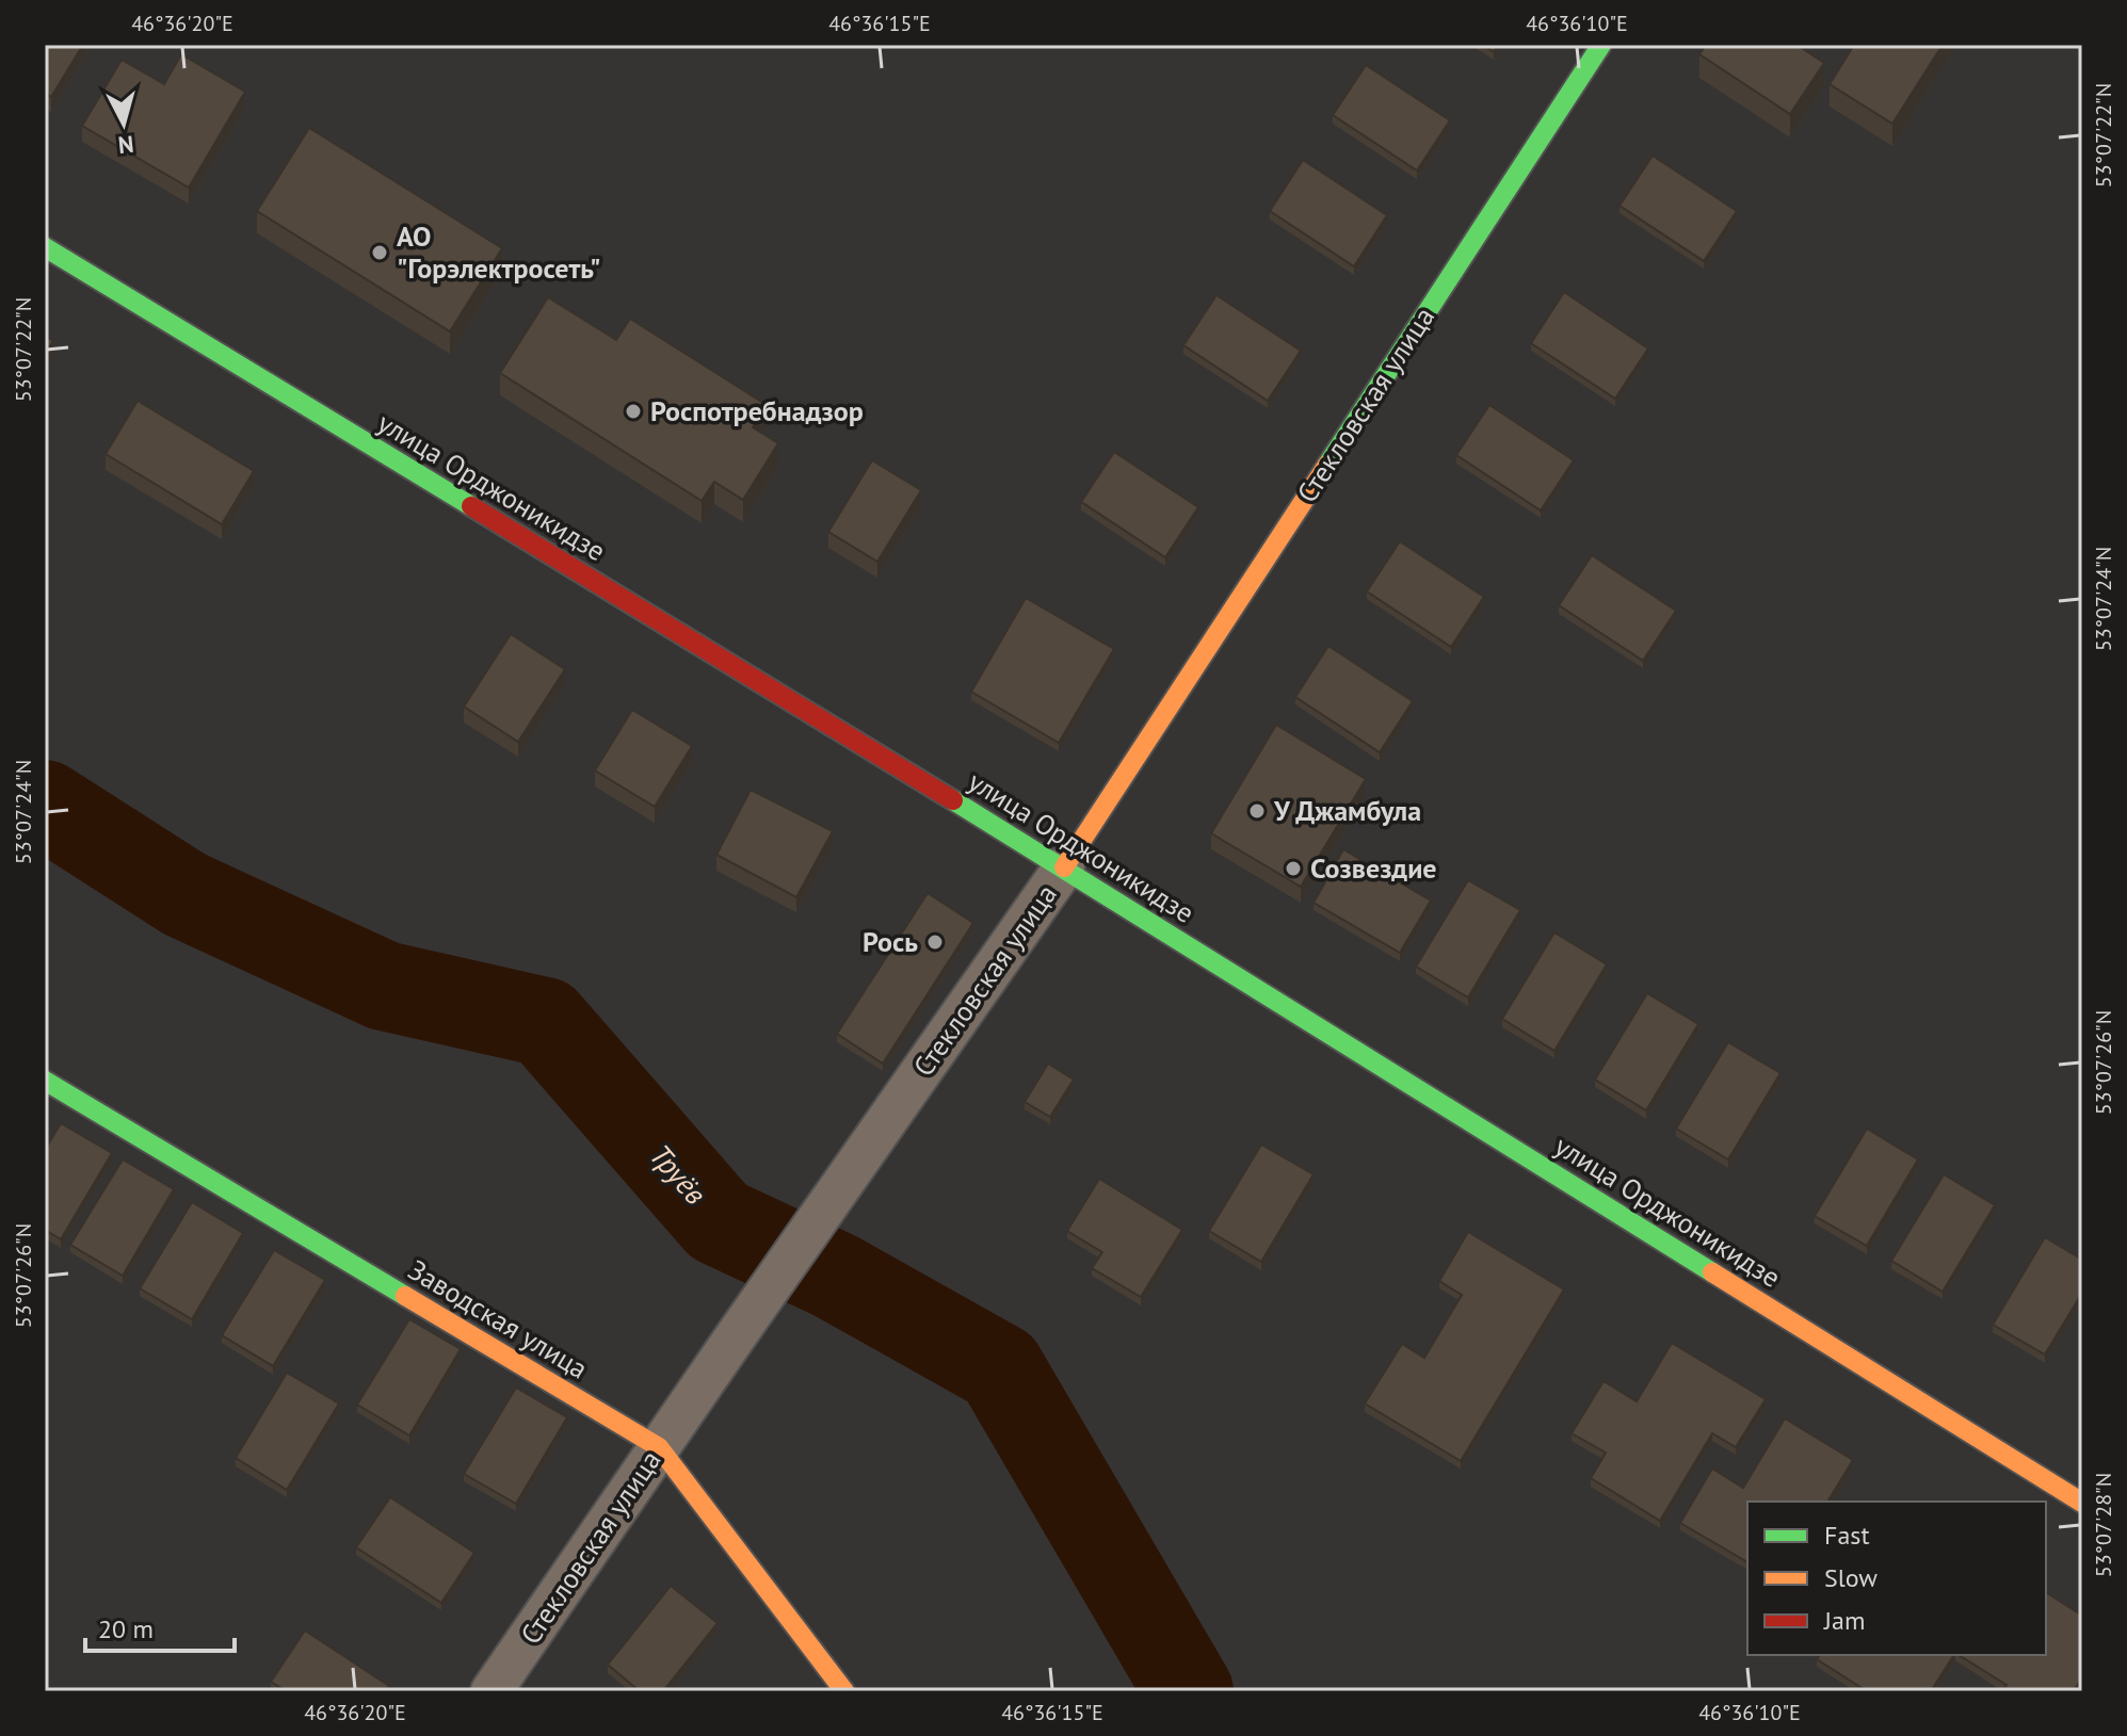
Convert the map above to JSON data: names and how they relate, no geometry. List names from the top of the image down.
{
  "streets": {
    "street": ["Стекловская улица", "улица Орджоникидзе", "Заводская улица"]
  },
  "crossings": [
    ["Стекловская улица", "улица Орджоникидзе"],
    ["Стекловская улица", "Заводская улица"]
  ],
  "water": ["Труёв"],
  "places": [
    "АО \"Горэлектросеть\"",
    "Роспотребнадзор",
    "У Джамбула",
    "Созвездие",
    "Рось"
  ],
  "legend": ["Fast", "Slow", "Jam"],
  "scale_bar": "20 m",
  "north": "bottom",
  "coordinates": [
    "46°36'20\"E",
    "46°36'15\"E",
    "46°36'10\"E",
    "53°07'22\"N",
    "53°07'24\"N",
    "53°07'26\"N",
    "53°07'28\"N"
  ]
}
